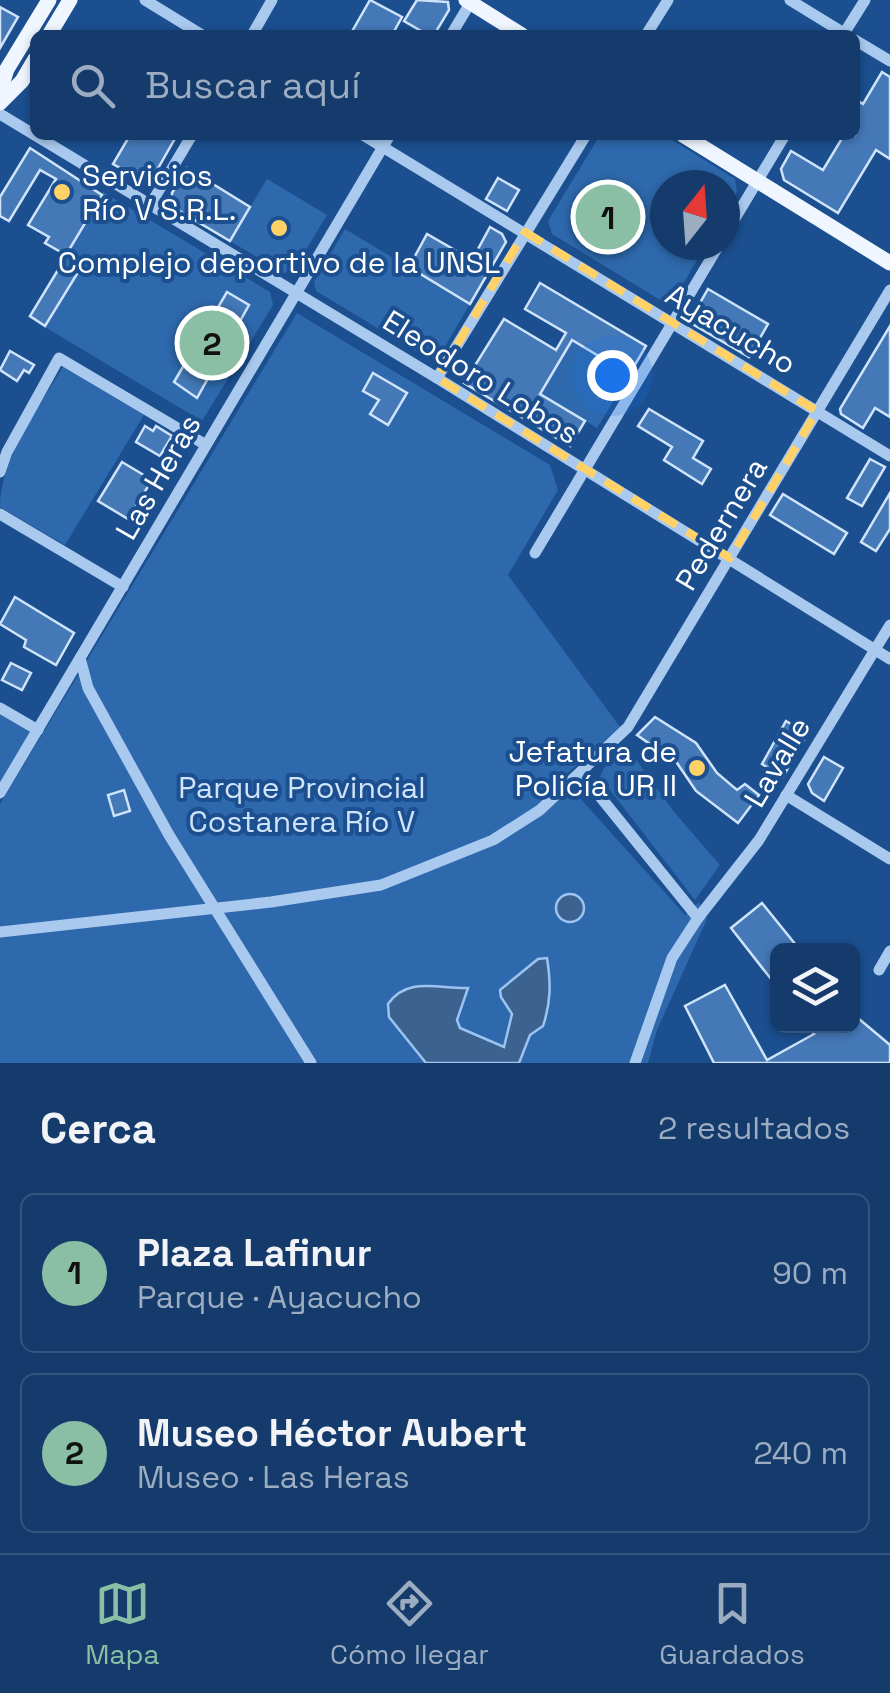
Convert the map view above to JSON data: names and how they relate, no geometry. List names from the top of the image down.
{
  "streets": {
    "street": [
      "Ayacucho",
      "Eleodoro Lobos",
      "Las Heras",
      "Pedernera",
      "Lavalle"
    ]
  },
  "crossings": [
    ["Ayacucho", "Las Heras"],
    ["Ayacucho", "Pedernera"],
    ["Eleodoro Lobos", "Las Heras"],
    ["Eleodoro Lobos", "Pedernera"],
    ["Eleodoro Lobos", "Lavalle"]
  ],
  "parks": ["Parque Provincial Costanera Río V"],
  "places": ["Servicios Río V S.R.L.", "Complejo deportivo de la UNSL", "Jefatura de Policía UR II"],
  "north": "top",
  "page": {
    "search": "Buscar aquí",
    "pins": ["1", "2"],
    "heading": ["Cerca", "2 resultados"],
    "list": [
      {
        "mark": "1",
        "name": "Plaza Lafinur",
        "note": "Parque · Ayacucho",
        "value": "90 m"
      },
      {
        "mark": "2",
        "name": "Museo Héctor Aubert",
        "note": "Museo · Las Heras",
        "value": "240 m"
      }
    ],
    "nav": ["Mapa", "Cómo llegar", "Guardados"]
  }
}
